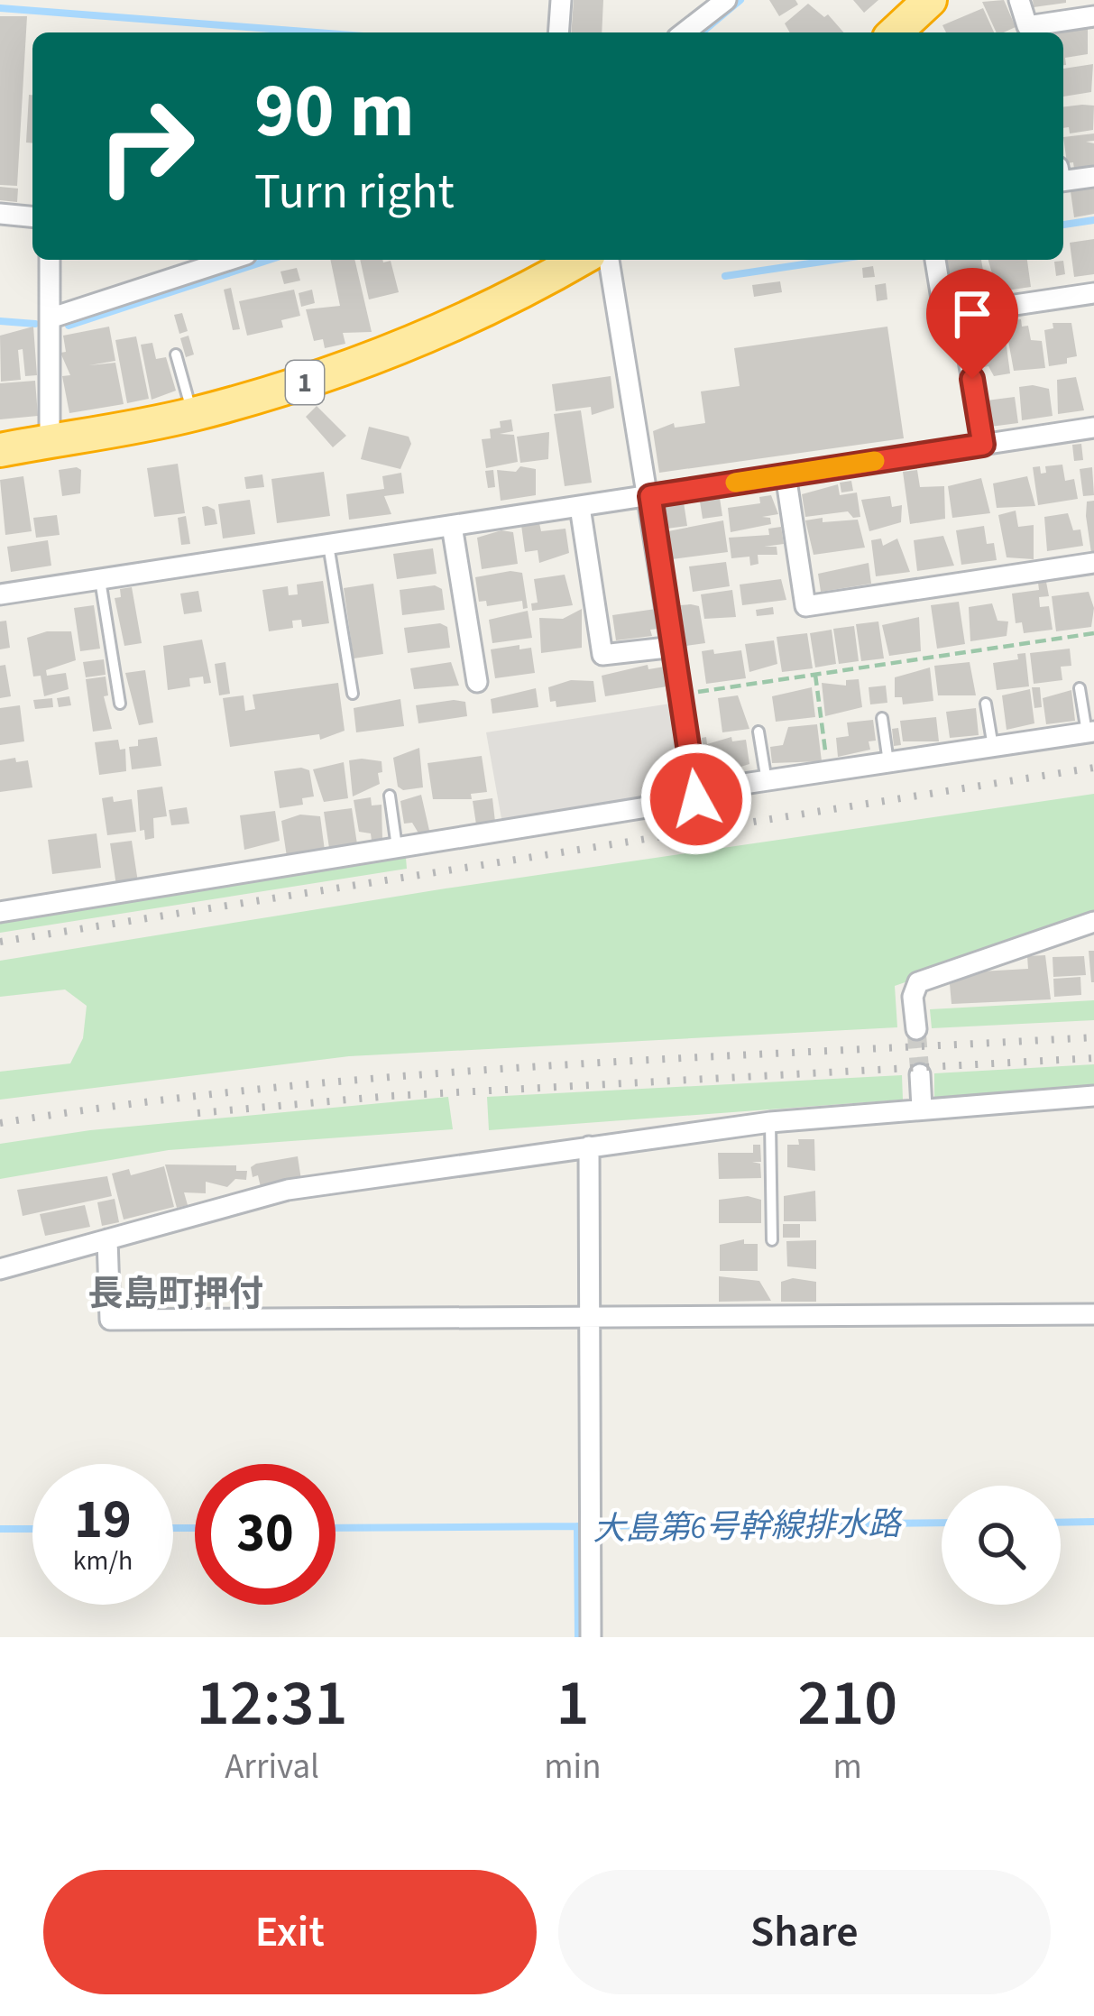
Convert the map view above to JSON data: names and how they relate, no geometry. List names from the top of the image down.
{
  "streets": {
    "highway": ["1"]
  },
  "districts": ["長島町押付"],
  "water": ["大島第6号幹線排水路"],
  "page": {
    "turn": ["90 m", "Turn right"],
    "speed": "19 km/h",
    "limit": "30",
    "eta": [
      "12:31",
      "Arrival",
      "1",
      "min",
      "210",
      "m"
    ],
    "buttons": ["Exit", "Share"]
  }
}
